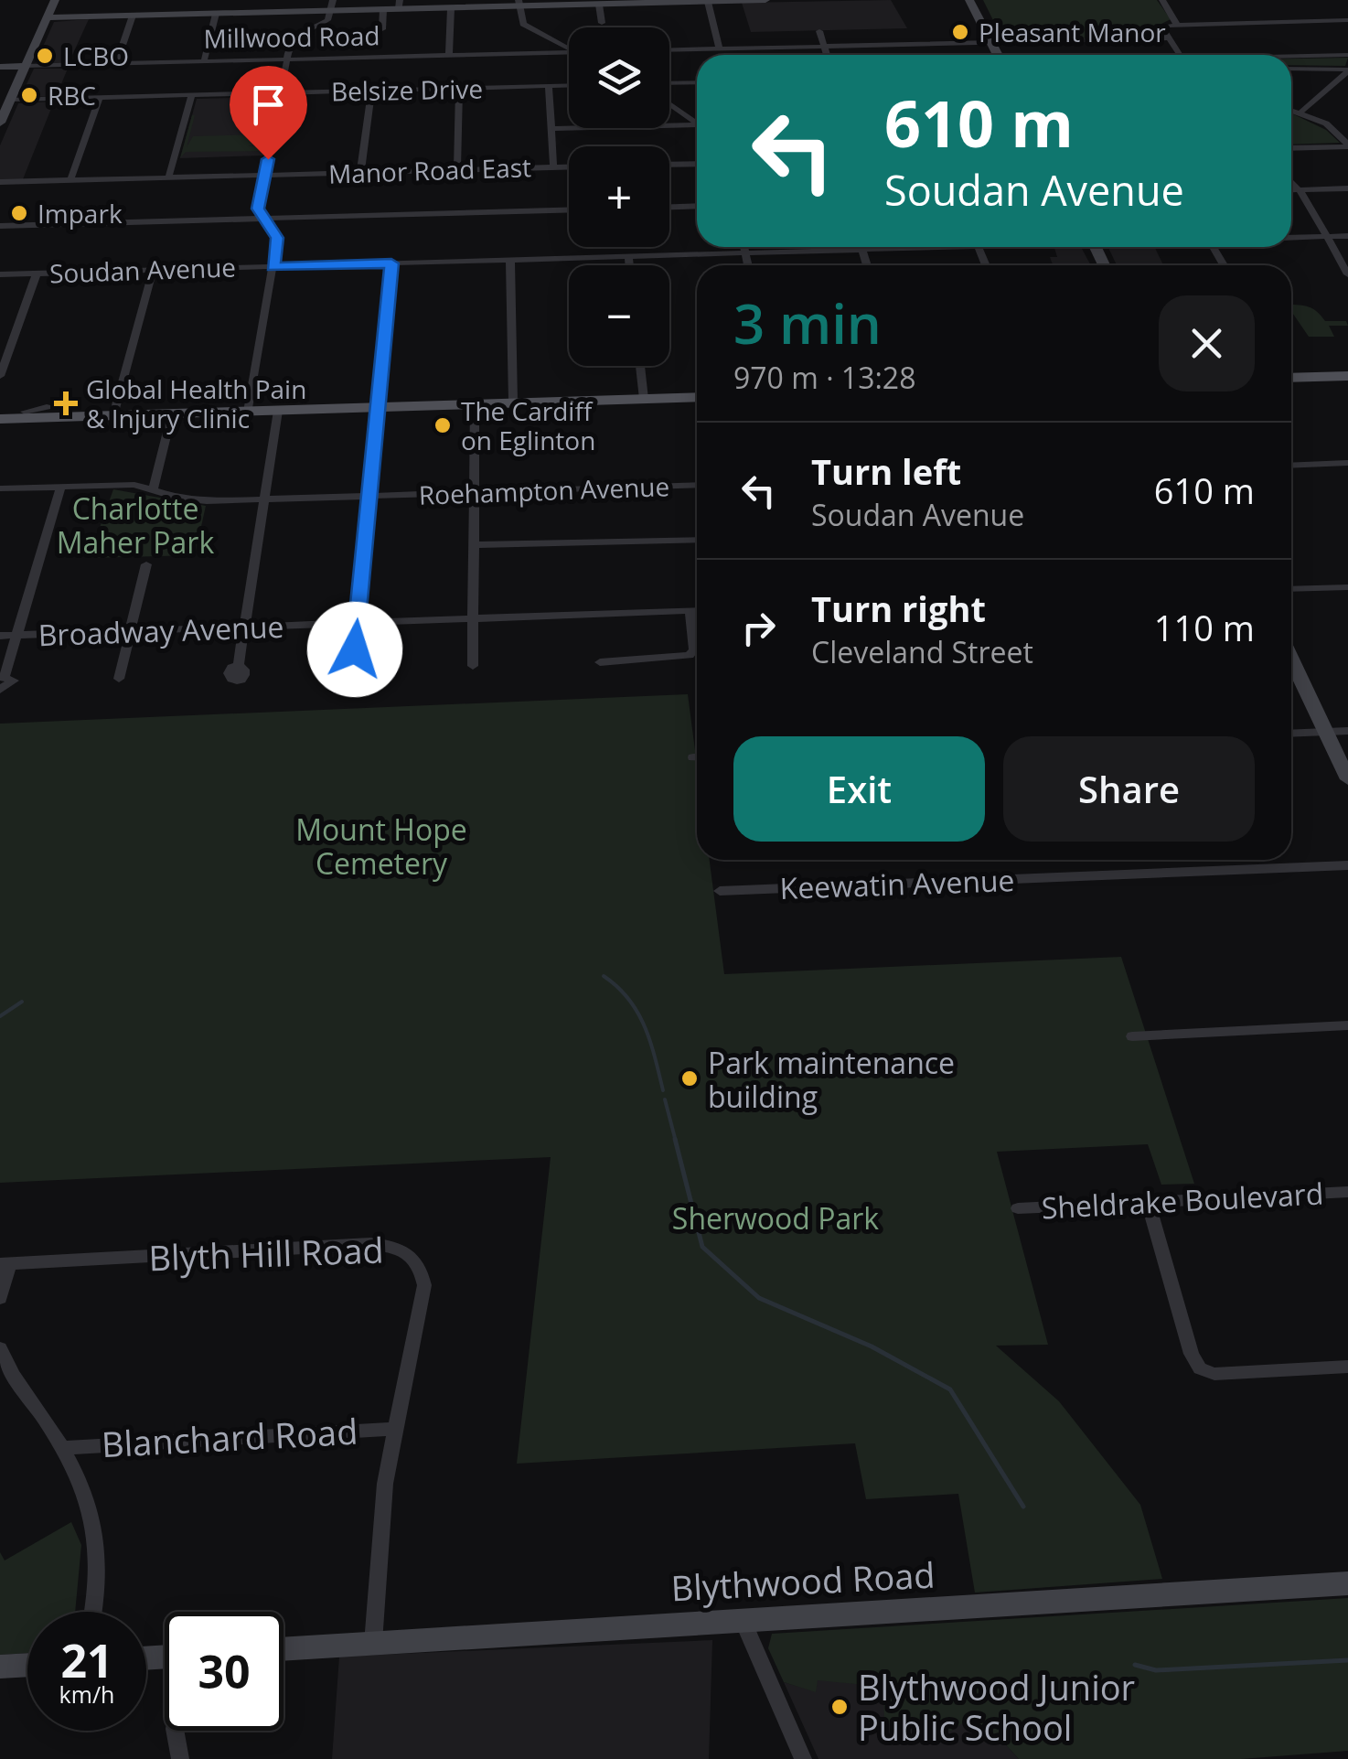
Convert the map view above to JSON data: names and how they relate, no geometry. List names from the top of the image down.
{
  "streets": {
    "street": [
      "Millwood Road",
      "Belsize Drive",
      "Manor Road East",
      "Soudan Avenue",
      "Roehampton Avenue",
      "Broadway Avenue",
      "Keewatin Avenue",
      "Sheldrake Boulevard",
      "Blyth Hill Road",
      "Blanchard Road",
      "Blythwood Road"
    ]
  },
  "crossings": [
    ["Blyth Hill Road", "Blanchard Road"],
    ["Blyth Hill Road", "Blythwood Road"]
  ],
  "parks": ["Charlotte Maher Park", "Mount Hope Cemetery", "Sherwood Park"],
  "places": {
    "other": [
      "Pleasant Manor",
      "LCBO",
      "RBC",
      "Impark",
      "The Cardiff on Eglinton",
      "Park maintenance building",
      "Blythwood Junior Public School"
    ],
    "health": ["Global Health Pain & Injury Clinic"]
  },
  "page": {
    "map_buttons": ["+", "−"],
    "turn": ["610 m", "Soudan Avenue"],
    "heading": ["3 min", "970 m · 13:28"],
    "list": [
      {
        "name": "Turn left",
        "note": "Soudan Avenue",
        "value": "610 m"
      },
      {
        "name": "Turn right",
        "note": "Cleveland Street",
        "value": "110 m"
      }
    ],
    "buttons": ["Exit", "Share"],
    "speed": "21 km/h",
    "limit": "30"
  }
}
